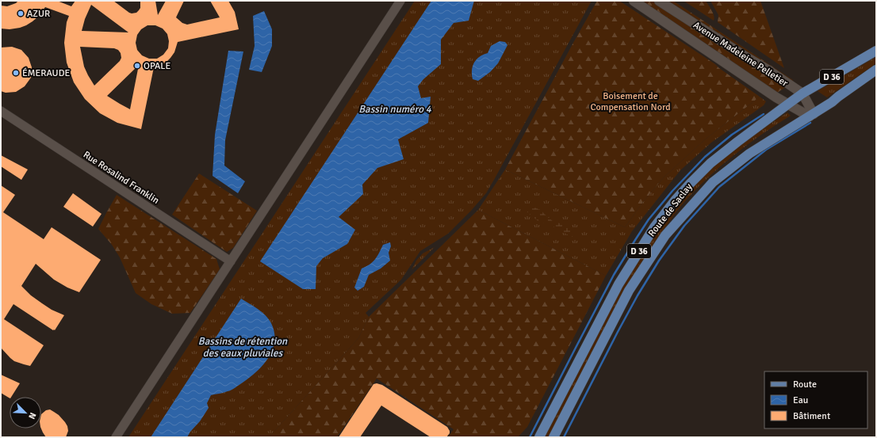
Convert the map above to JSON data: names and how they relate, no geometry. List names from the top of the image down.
{
  "streets": {
    "main road": ["D 36", "Route de Saclay"],
    "street": ["Avenue Madeleine Pelletier", "Rue Rosalind Franklin"]
  },
  "crossings": [
    ["Avenue Madeleine Pelletier", "Route de Saclay"]
  ],
  "water": ["Bassin numéro 4", "Bassins de rétention des eaux pluviales"],
  "parks": ["Boisement de Compensation Nord"],
  "places": ["AZUR", "OPALE", "ÉMERAUDE"],
  "legend": ["Route", "Eau", "Bâtiment"],
  "north": "bottom right"
}
